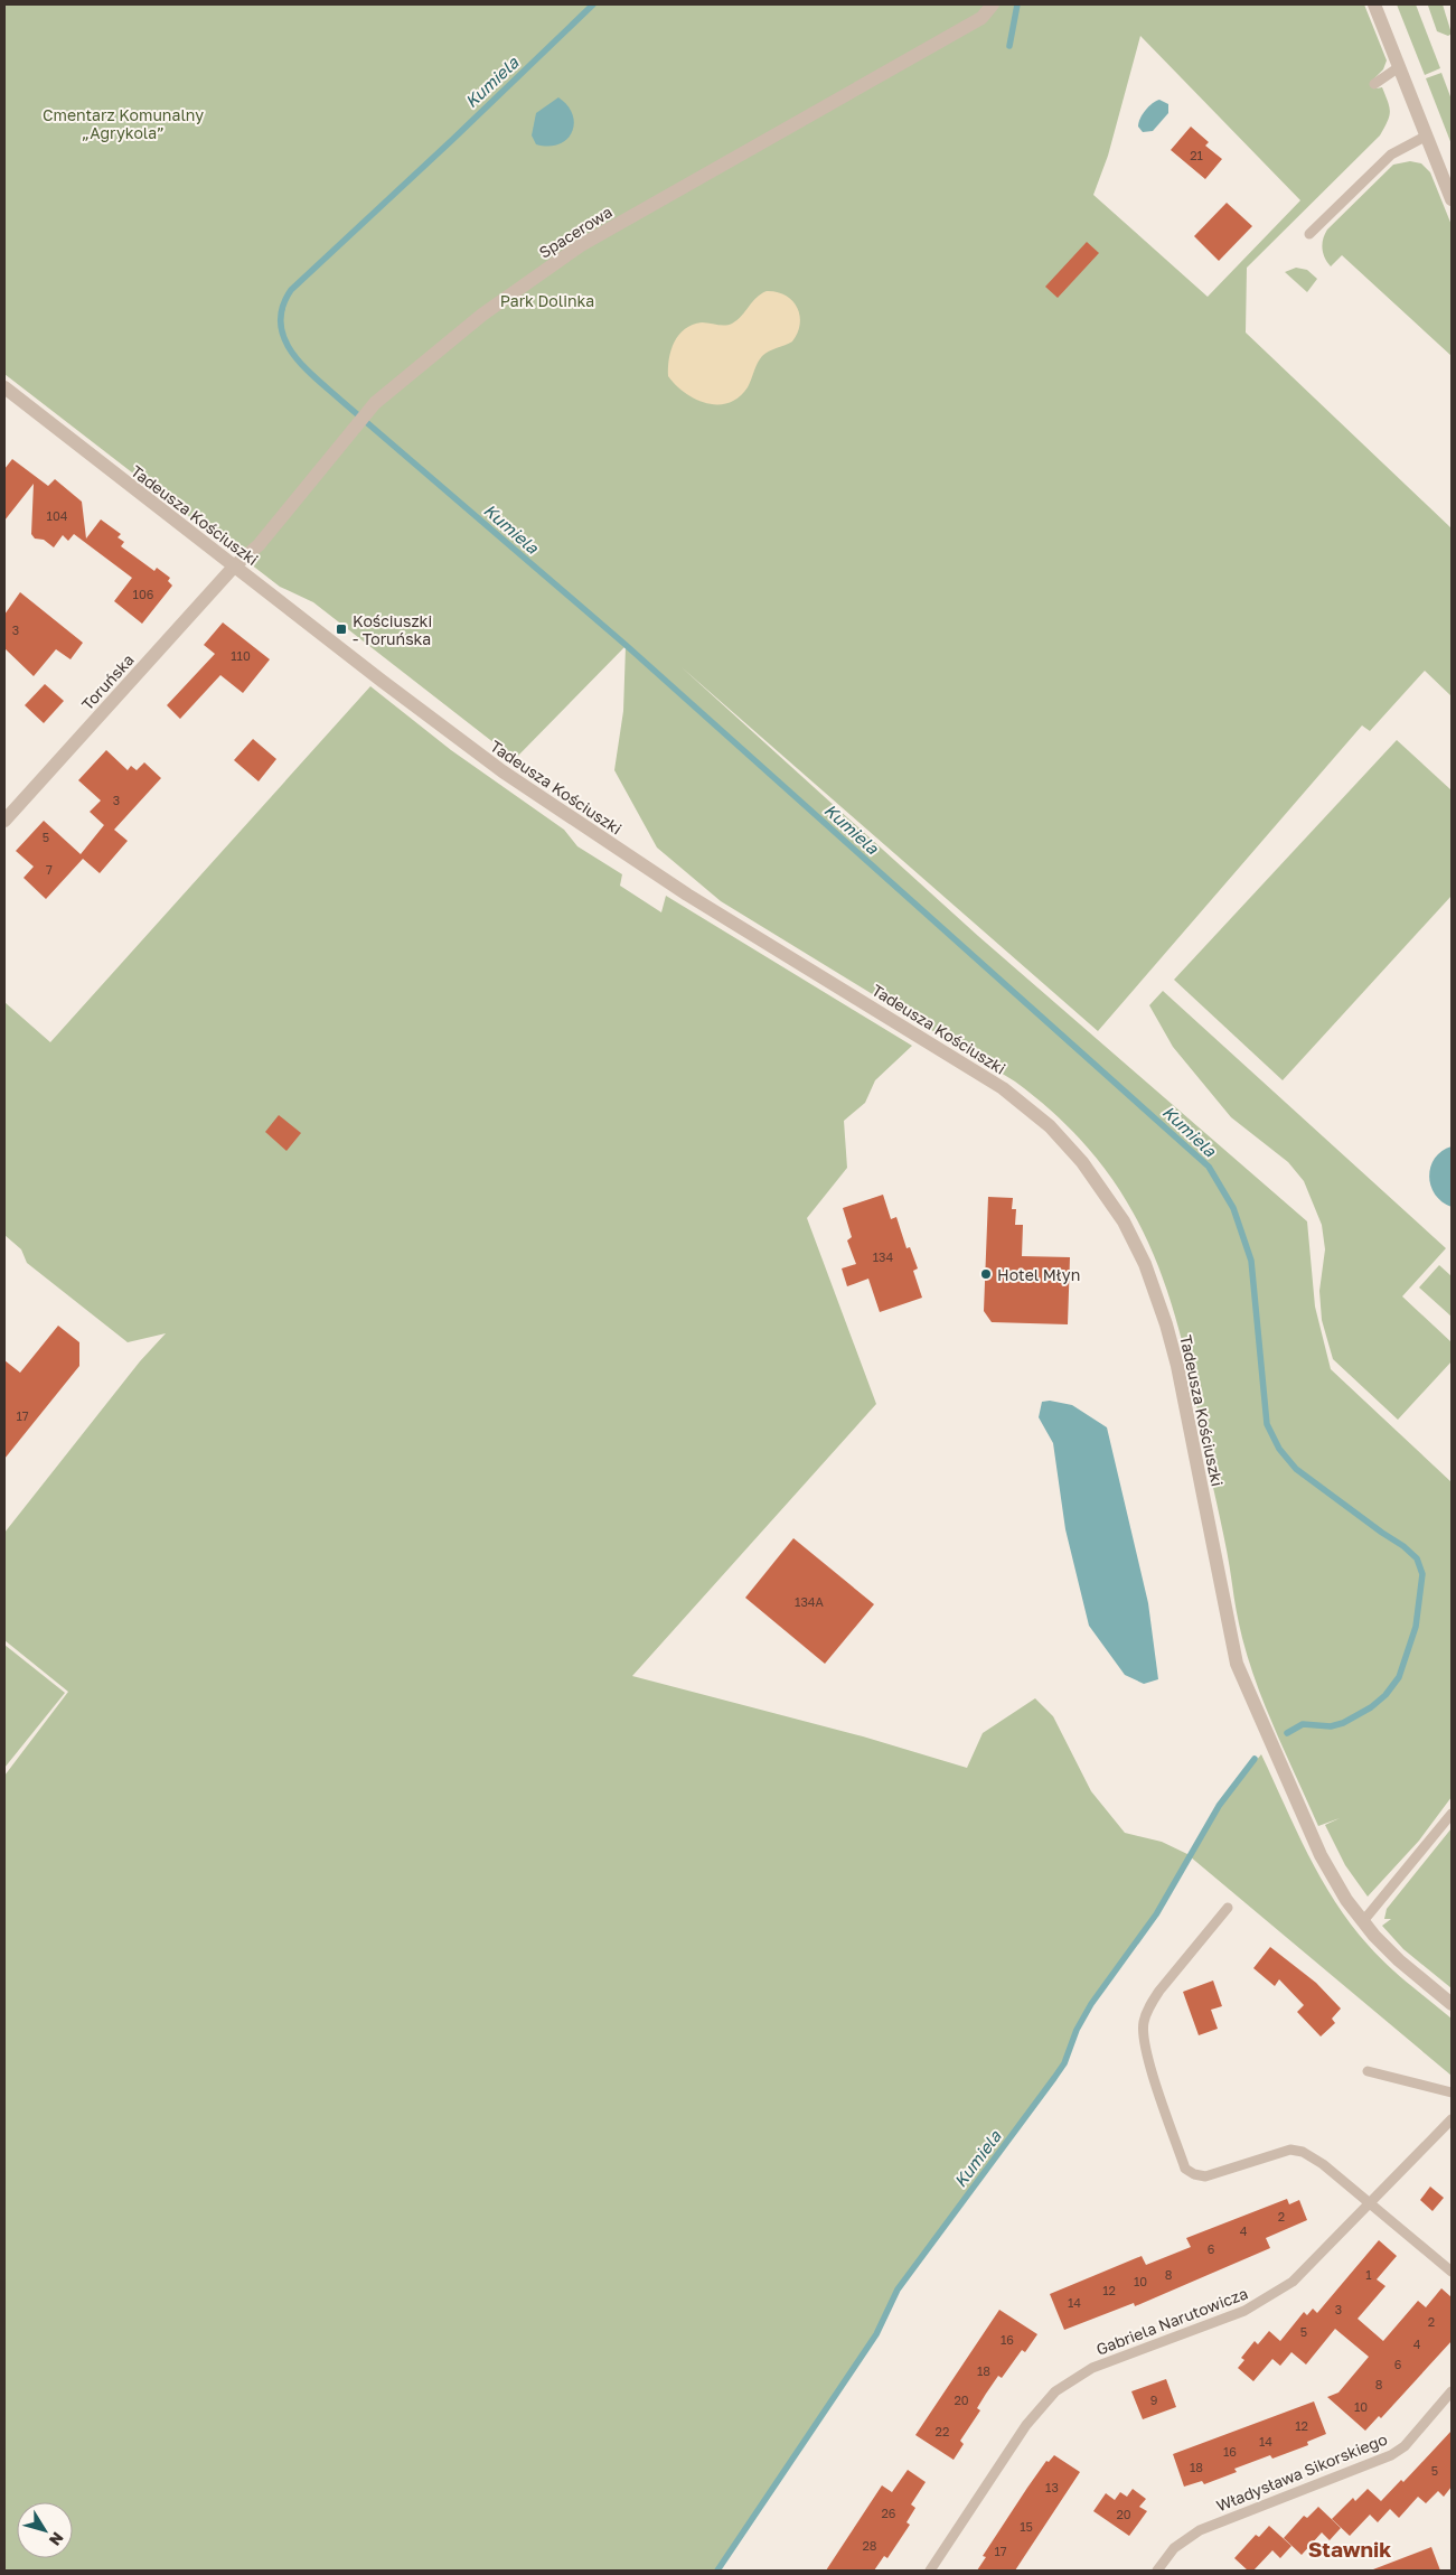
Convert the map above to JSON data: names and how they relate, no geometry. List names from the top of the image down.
{
  "streets": {
    "street": ["Spacerowa", "Tadeusza Kościuszki", "Toruńska"],
    "lane": ["Gabriela Narutowicza", "Władysława Sikorskiego"]
  },
  "crossings": [
    ["Spacerowa", "Tadeusza Kościuszki"],
    ["Spacerowa", "Toruńska"],
    ["Tadeusza Kościuszki", "Toruńska"]
  ],
  "districts": ["Stawnik"],
  "water": ["Kumiela"],
  "parks": ["Cmentarz Komunalny „Agrykola”", "Park Dolinka"],
  "places": {
    "transit": ["Kościuszki - Toruńska"],
    "other": ["Hotel Młyn"]
  },
  "house_numbers": [
    "21",
    "104",
    "106",
    "3",
    "110",
    "3",
    "5",
    "7",
    "134",
    "17",
    "134A",
    "2",
    "4",
    "6",
    "8",
    "1",
    "10",
    "12",
    "14",
    "3",
    "2",
    "5",
    "16",
    "4",
    "6",
    "18",
    "8",
    "20",
    "9",
    "10",
    "12",
    "22",
    "14",
    "16",
    "18",
    "5",
    "13",
    "26",
    "20",
    "15",
    "28",
    "17"
  ],
  "north": "bottom right"
}
